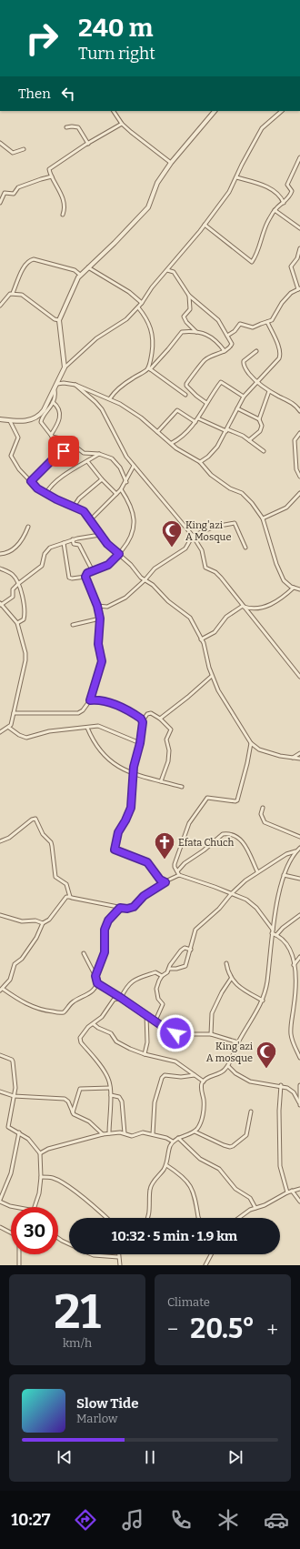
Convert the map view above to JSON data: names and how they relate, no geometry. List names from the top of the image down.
{
  "places": {
    "mosque": ["King'azi A Mosque", "King'azi A mosque"],
    "church": ["Efata Chuch"]
  },
  "page": {
    "turn": ["240 m", "Turn right"],
    "then": "Then",
    "limit": "30",
    "trip": "10:32 · 5 min · 1.9 km",
    "tile": [
      ["21", "km/h"],
      "Climate"
    ],
    "heat": ["−", "20.5°", "+"],
    "song": ["Slow Tide", "Marlow"],
    "tabs": "10:27"
  }
}
